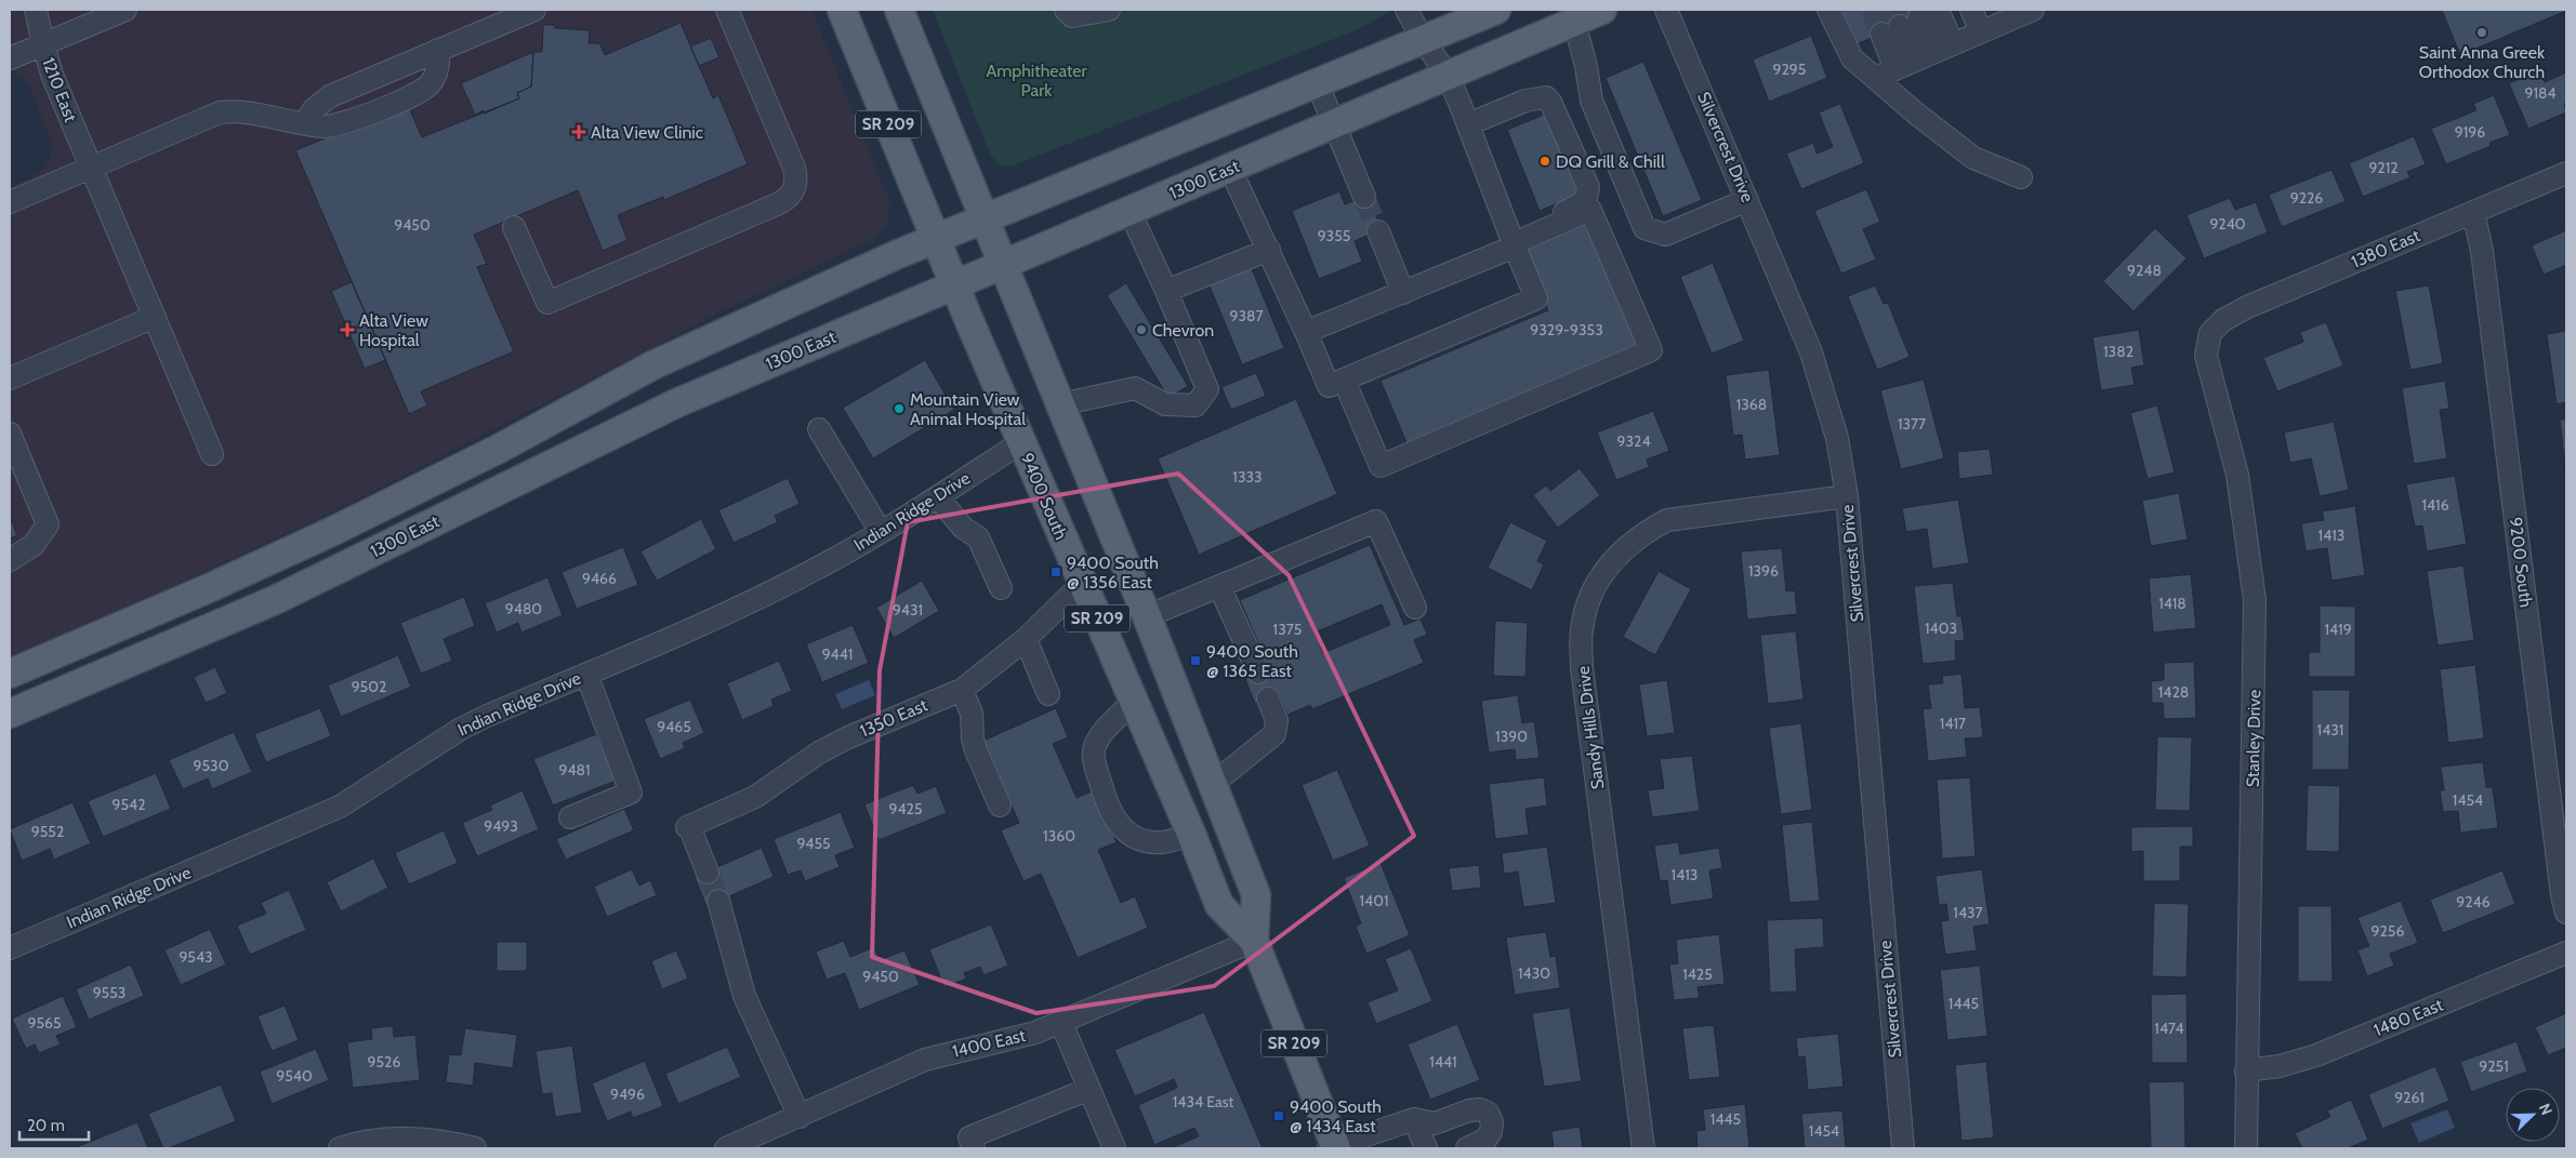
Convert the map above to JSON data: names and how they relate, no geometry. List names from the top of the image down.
{
  "streets": {
    "main road": ["SR 209", "1300 East", "9400 South"],
    "street": [
      "1210 East",
      "Silvercrest Drive",
      "1380 East",
      "Indian Ridge Drive",
      "9200 South",
      "1350 East",
      "Sandy Hills Drive",
      "Stanley Drive",
      "1480 East",
      "1400 East"
    ]
  },
  "crossings": [
    ["Silvercrest Drive", "Sandy Hills Drive"],
    ["1300 East", "9400 South"],
    ["1380 East", "9200 South"],
    ["1380 East", "Stanley Drive"],
    ["9400 South", "Indian Ridge Drive"],
    ["9400 South", "1350 East"],
    ["9400 South", "1400 East"],
    ["Stanley Drive", "1480 East"]
  ],
  "parks": ["Amphitheater Park"],
  "places": {
    "other": [
      "Saint Anna Greek Orthodox Church",
      "DQ Grill & Chill",
      "Chevron",
      "Mountain View Animal Hospital"
    ],
    "health": ["Alta View Clinic", "Alta View Hospital"],
    "transit": ["9400 South @ 1356 East", "9400 South @ 1365 East", "9400 South @ 1434 East"]
  },
  "house_numbers": [
    "9295",
    "9184",
    "9196",
    "9212",
    "9226",
    "9240",
    "9450",
    "9355",
    "9248",
    "9387",
    "9329-9353",
    "1382",
    "1368",
    "1377",
    "9324",
    "1333",
    "1416",
    "1413",
    "1396",
    "9466",
    "1418",
    "9480",
    "9431",
    "1403",
    "1375",
    "1419",
    "9441",
    "9502",
    "1428",
    "1417",
    "9465",
    "1431",
    "1390",
    "9530",
    "9481",
    "1454",
    "9542",
    "9425",
    "9493",
    "9552",
    "1360",
    "9455",
    "1413",
    "1401",
    "9246",
    "1437",
    "9256",
    "9543",
    "1430",
    "1425",
    "9450",
    "9553",
    "1445",
    "9565",
    "1474",
    "9526",
    "1441",
    "9251",
    "9540",
    "9496",
    "9261",
    "1434 East",
    "1445",
    "1454"
  ],
  "scale_bar": "20 m",
  "north": "top right"
}
